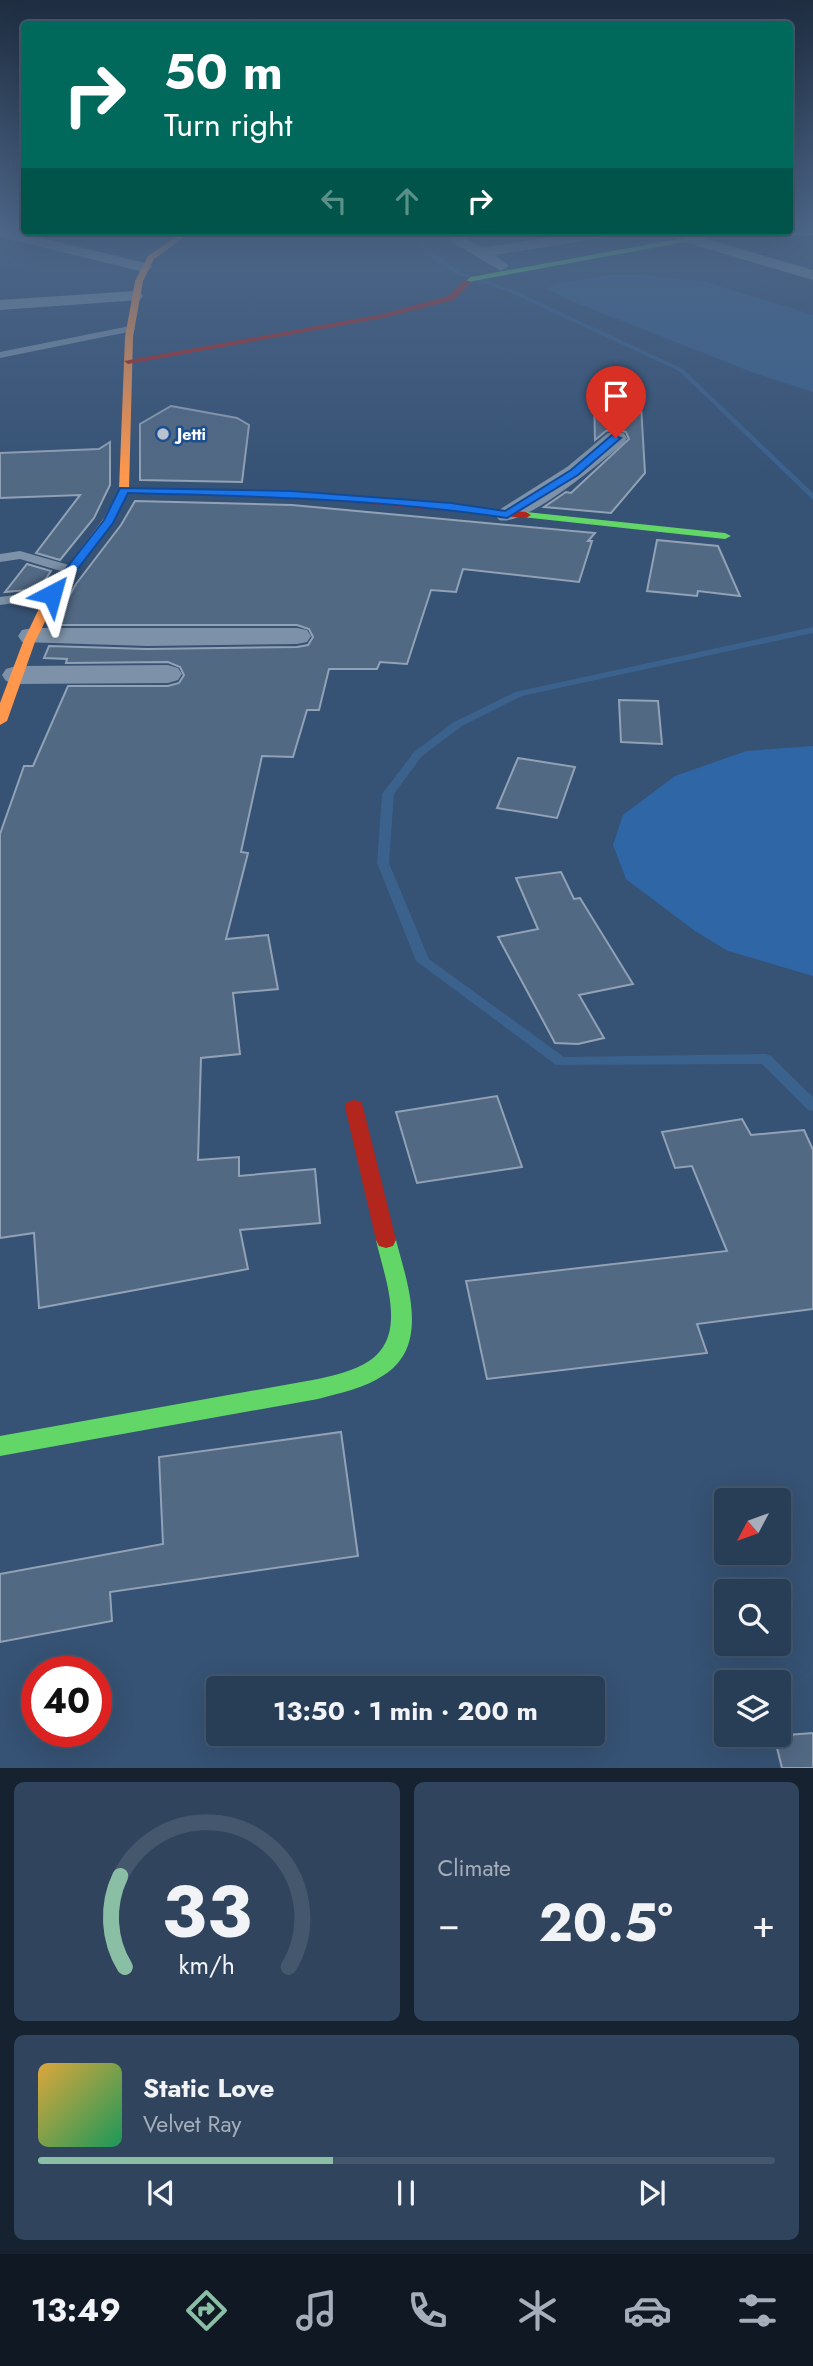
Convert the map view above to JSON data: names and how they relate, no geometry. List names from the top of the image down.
{
  "places": ["Jetti"],
  "north": "bottom left",
  "page": {
    "turn": ["50 m", "Turn right"],
    "limit": "40",
    "trip": "13:50 · 1 min · 200 m",
    "tile": "Climate",
    "heat": ["−", "20.5°", "+"],
    "song": ["Static Love", "Velvet Ray"],
    "tabs": "13:49",
    "gauge": ["33", "km/h"]
  }
}
